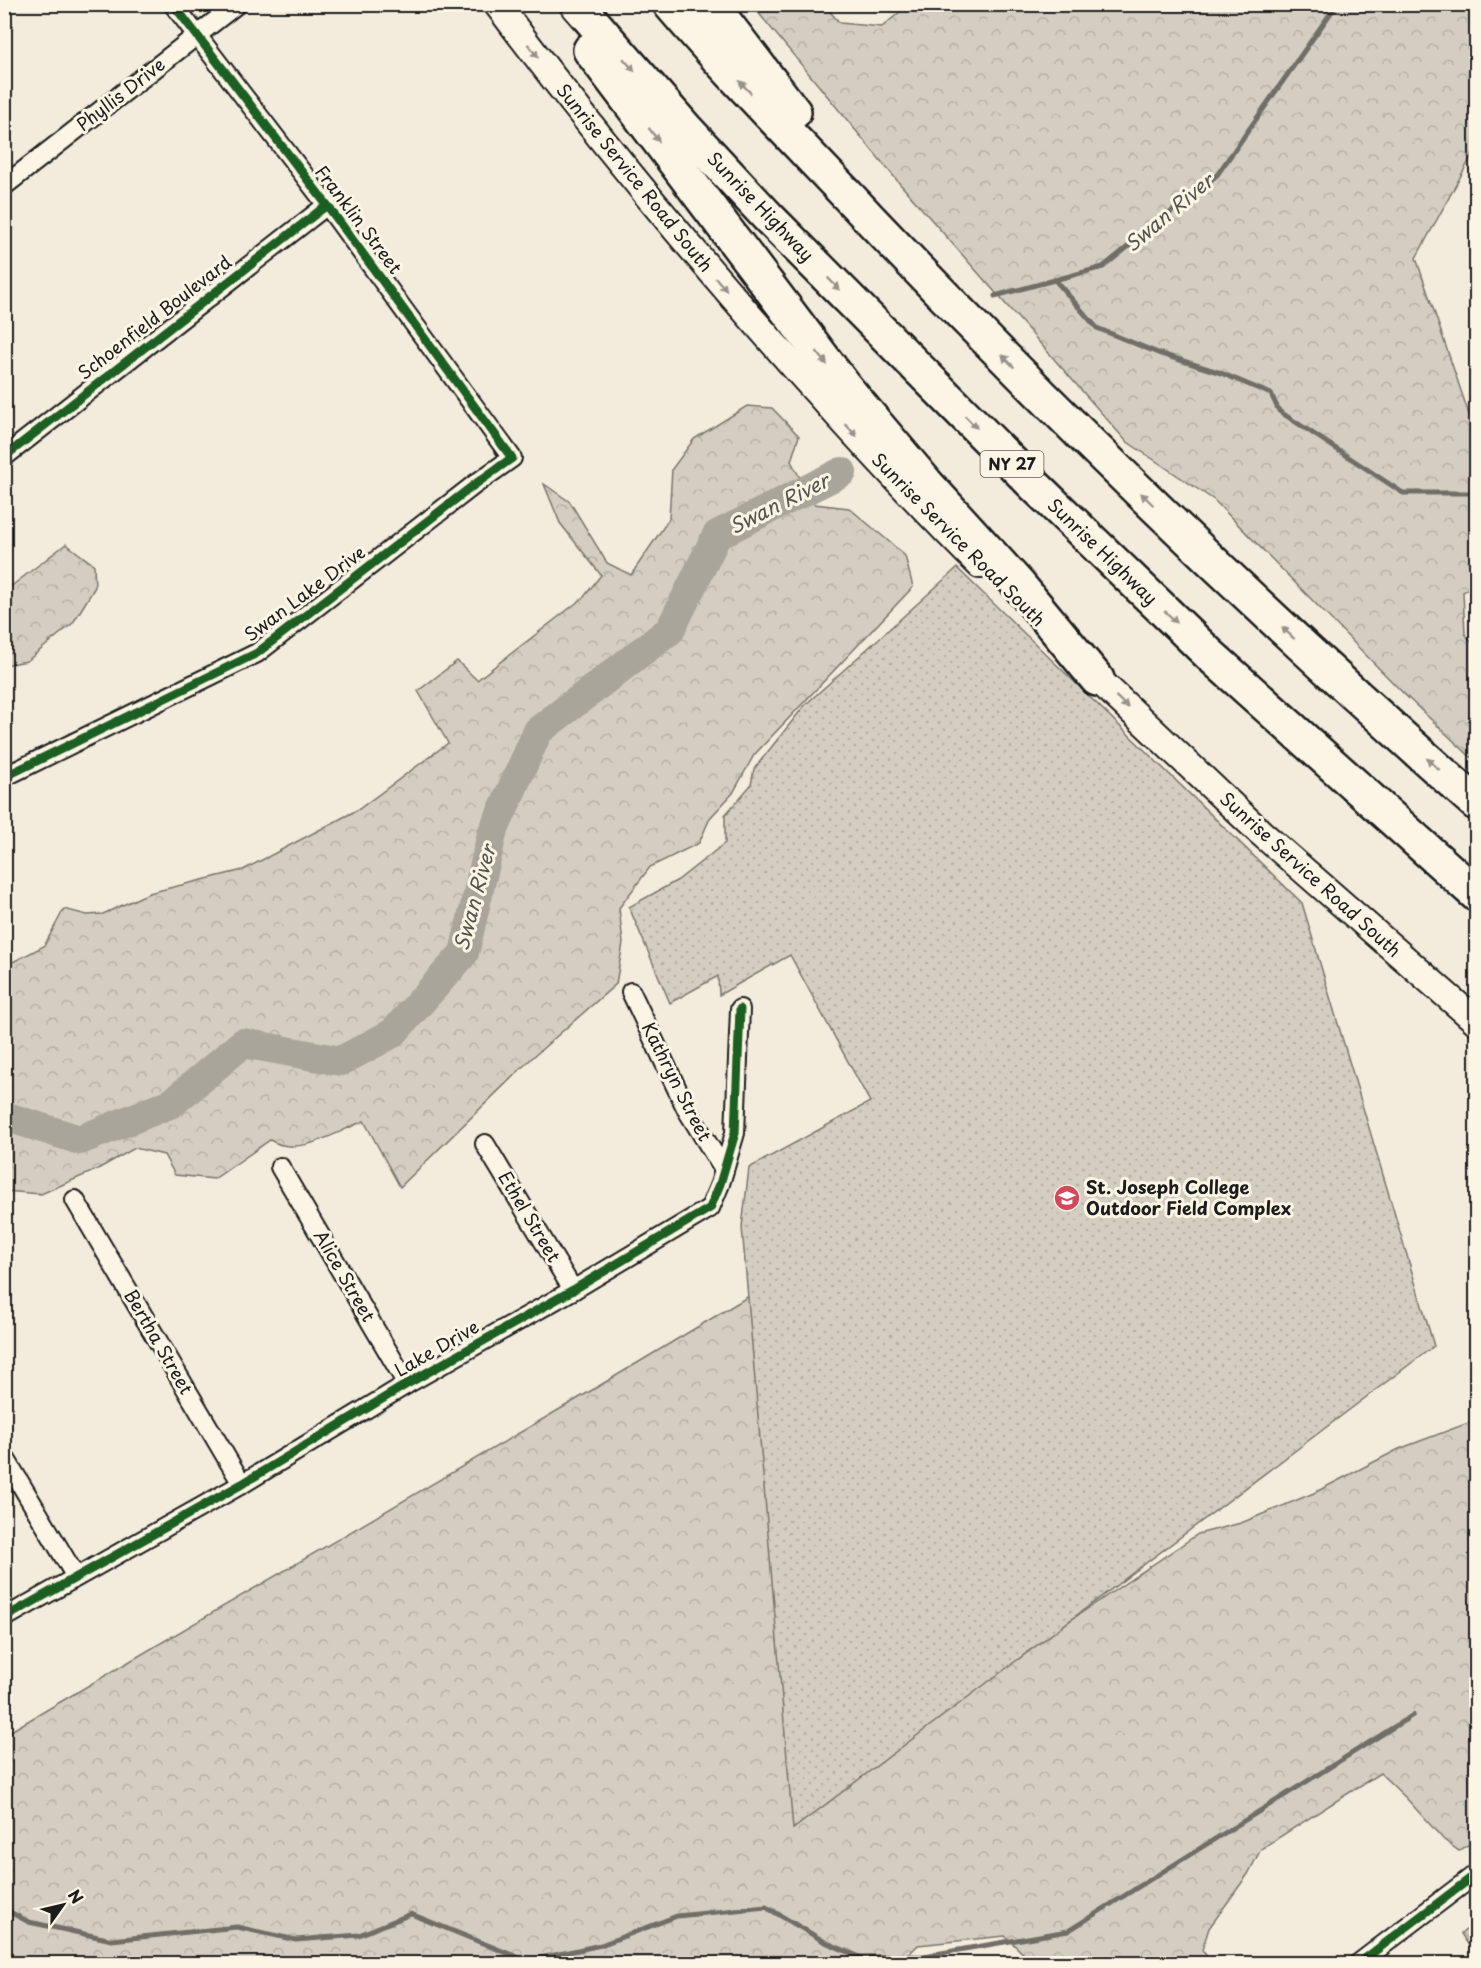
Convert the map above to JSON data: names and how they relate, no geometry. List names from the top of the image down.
{
  "streets": {
    "highway": ["Sunrise Highway", "NY 27"],
    "main road": ["Sunrise Service Road South"],
    "street": [
      "Phyllis Drive",
      "Franklin Street",
      "Schoenfield Boulevard",
      "Swan Lake Drive",
      "Kathryn Street",
      "Ethel Street",
      "Alice Street",
      "Bertha Street",
      "Lake Drive"
    ]
  },
  "crossings": [
    ["Phyllis Drive", "Franklin Street"],
    ["Franklin Street", "Schoenfield Boulevard"],
    ["Franklin Street", "Swan Lake Drive"],
    ["Kathryn Street", "Lake Drive"],
    ["Ethel Street", "Lake Drive"],
    ["Alice Street", "Lake Drive"],
    ["Bertha Street", "Lake Drive"]
  ],
  "one_way": ["Sunrise Service Road South"],
  "water": ["Swan River"],
  "places": {
    "school or university": ["St. Joseph College Outdoor Field Complex"]
  },
  "north": "top right"
}
